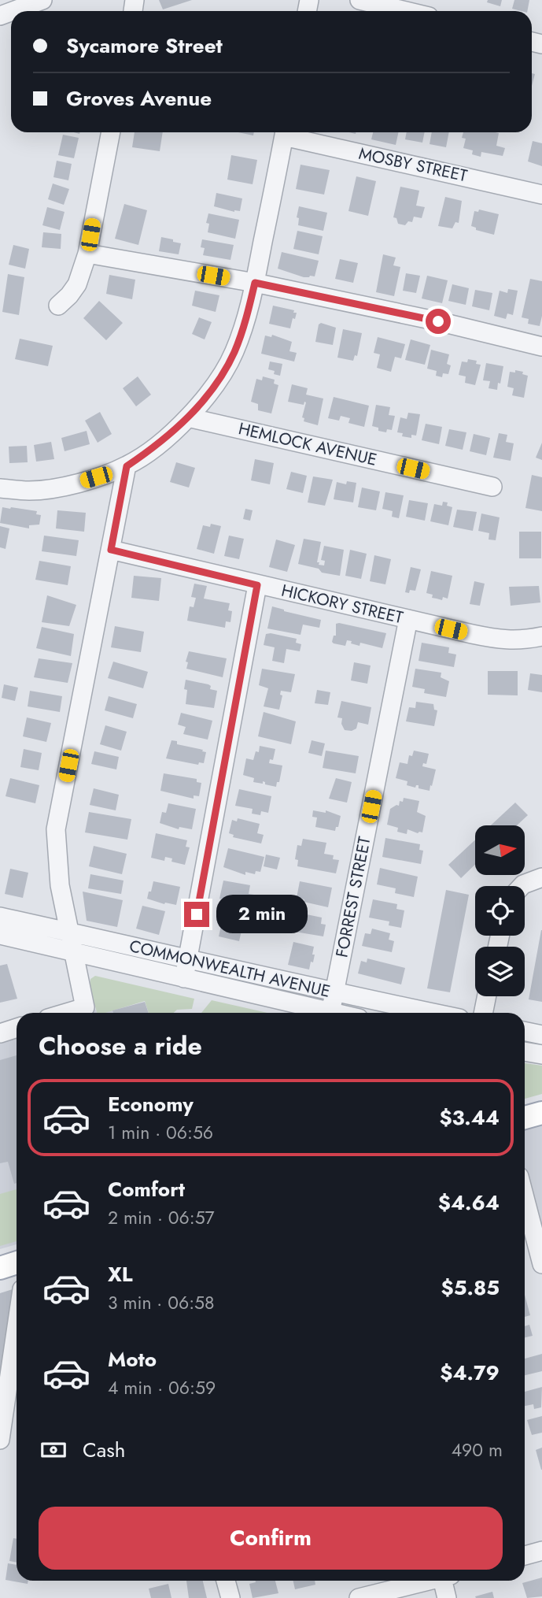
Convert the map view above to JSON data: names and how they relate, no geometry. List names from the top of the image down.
{
  "streets": {
    "street": [
      "MOSBY STREET",
      "HEMLOCK AVENUE",
      "HICKORY STREET",
      "FORREST STREET",
      "COMMONWEALTH AVENUE"
    ]
  },
  "crossings": [
    ["HICKORY STREET", "FORREST STREET"],
    ["FORREST STREET", "COMMONWEALTH AVENUE"]
  ],
  "north": "right",
  "page": {
    "banner": ["Sycamore Street", "Groves Avenue"],
    "bubble": "2 min",
    "heading": "Choose a ride",
    "list": [
      {
        "name": "Economy",
        "note": "1 min · 06:56",
        "value": "$3.44"
      },
      {
        "name": "Comfort",
        "note": "2 min · 06:57",
        "value": "$4.64"
      },
      {
        "name": "XL",
        "note": "3 min · 06:58",
        "value": "$5.85"
      },
      {
        "name": "Moto",
        "note": "4 min · 06:59",
        "value": "$4.79"
      }
    ],
    "pay": ["Cash", "490 m"],
    "buttons": "Confirm"
  }
}
